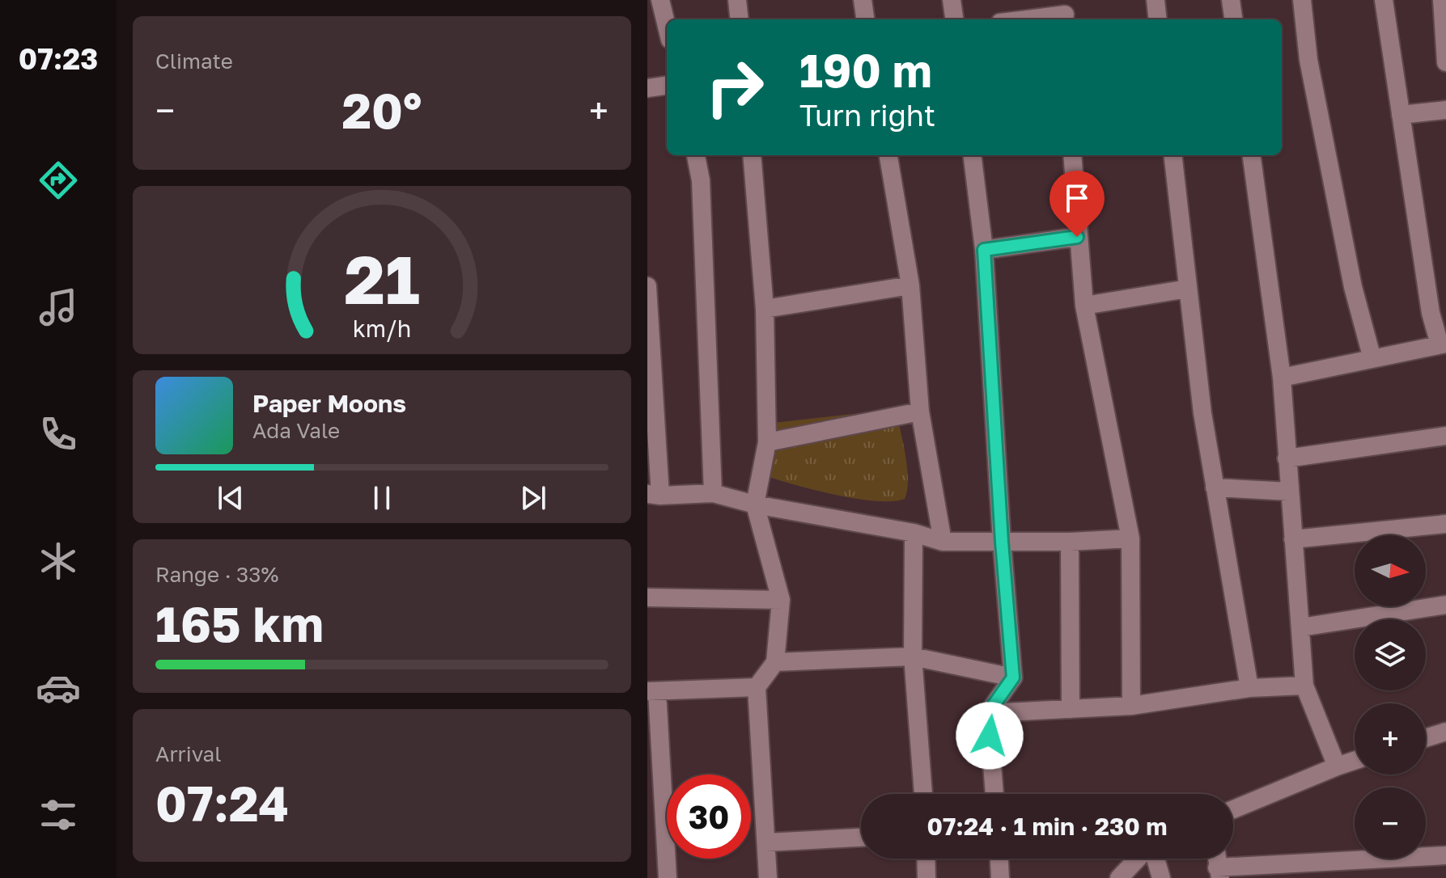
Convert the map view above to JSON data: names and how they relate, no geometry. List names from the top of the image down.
{
  "north": "right",
  "page": {
    "tabs": "07:23",
    "tile": [
      "Climate",
      ["Range · 33%", "165 km"],
      ["Arrival", "07:24"]
    ],
    "turn": ["190 m", "Turn right"],
    "heat": ["−", "20°", "+"],
    "song": ["Paper Moons", "Ada Vale"],
    "map_buttons": ["+", "−"],
    "limit": "30",
    "trip": "07:24 · 1 min · 230 m",
    "gauge": ["21", "km/h"]
  }
}
